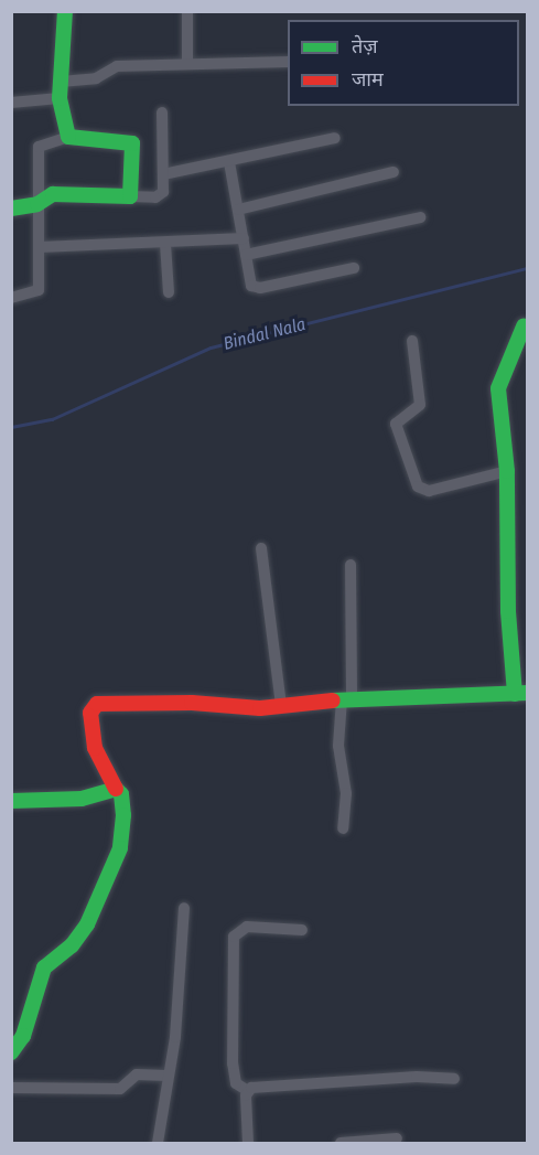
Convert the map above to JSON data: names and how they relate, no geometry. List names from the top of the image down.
{
  "water": ["Bindal Nala"],
  "legend": ["तेज़", "जाम"]
}
